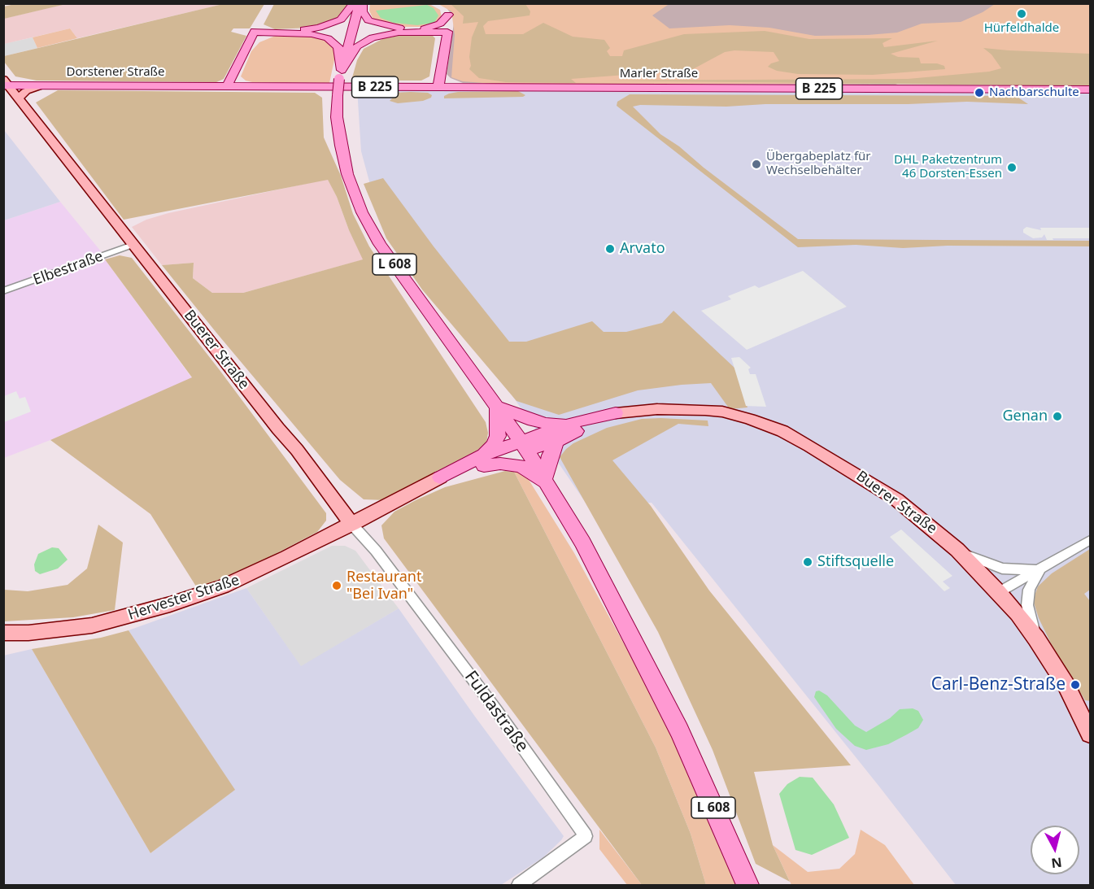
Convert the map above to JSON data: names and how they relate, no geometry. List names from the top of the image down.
{
  "streets": {
    "main road": [
      "Dorstener Straße",
      "Marler Straße",
      "B 225",
      "L 608"
    ],
    "street": [
      "Elbestraße",
      "Buerer Straße",
      "Hervester Straße",
      "Fuldastraße"
    ]
  },
  "crossings": [
    ["Dorstener Straße", "Marler Straße"],
    ["Dorstener Straße", "Buerer Straße"],
    ["Elbestraße", "Buerer Straße"],
    ["Buerer Straße", "Hervester Straße"],
    ["Buerer Straße", "Fuldastraße"],
    ["Hervester Straße", "Fuldastraße"]
  ],
  "places": [
    "Hürfeldhalde",
    "Nachbarschulte",
    "Übergabeplatz für Wechselbehälter",
    "DHL Paketzentrum 46 Dorsten-Essen",
    "Arvato",
    "Genan",
    "Stiftsquelle",
    "Restaurant \"Bei Ivan\"",
    "Carl-Benz-Straße"
  ],
  "north": "bottom"
}
